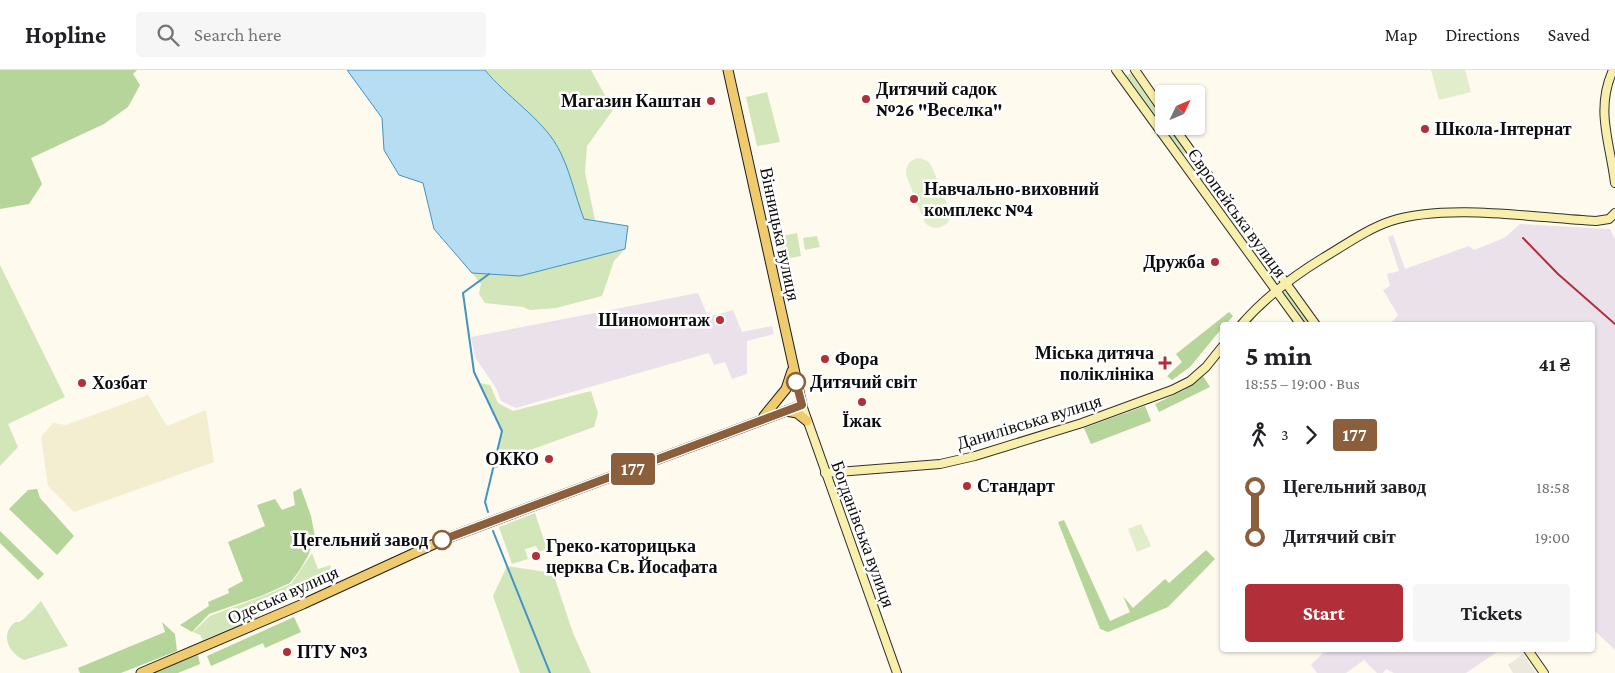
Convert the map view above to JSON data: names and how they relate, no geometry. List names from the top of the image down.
{
  "streets": {
    "main road": [
      "Європейська вулиця",
      "Вінницька вулиця",
      "Данилівська вулиця",
      "Богданівська вулиця",
      "Одеська вулиця"
    ]
  },
  "crossings": [
    ["Вінницька вулиця", "Богданівська вулиця"],
    ["Вінницька вулиця", "Одеська вулиця"],
    ["Данилівська вулиця", "Богданівська вулиця"],
    ["Богданівська вулиця", "Одеська вулиця"]
  ],
  "places": {
    "other": [
      "Дитячий садок №26 \"Веселка\"",
      "Магазин Каштан",
      "Школа-Інтернат",
      "Навчально-виховний комплекс №4",
      "Дружба",
      "Шиномонтаж",
      "Фора",
      "Дитячий світ",
      "Хозбат",
      "Їжак",
      "ОККО",
      "Стандарт",
      "Цегельний завод",
      "Греко-каторицька церква Св. Йосафата",
      "ПТУ №3"
    ],
    "health": ["Міська дитяча поліклініка"]
  },
  "lines": ["bus line 177"],
  "north": "top right",
  "page": {
    "header": "Hopline",
    "search": "Search here",
    "nav": ["Map", "Directions", "Saved"],
    "on_map": "177",
    "heading": ["5 min", "18:55 – 19:00 · Bus", "41 ₴"],
    "legs": ["3", "177"],
    "list": [
      {
        "name": "Цегельний завод",
        "value": "18:58"
      },
      {
        "name": "Дитячий світ",
        "value": "19:00"
      }
    ],
    "buttons": ["Start", "Tickets"]
  }
}
